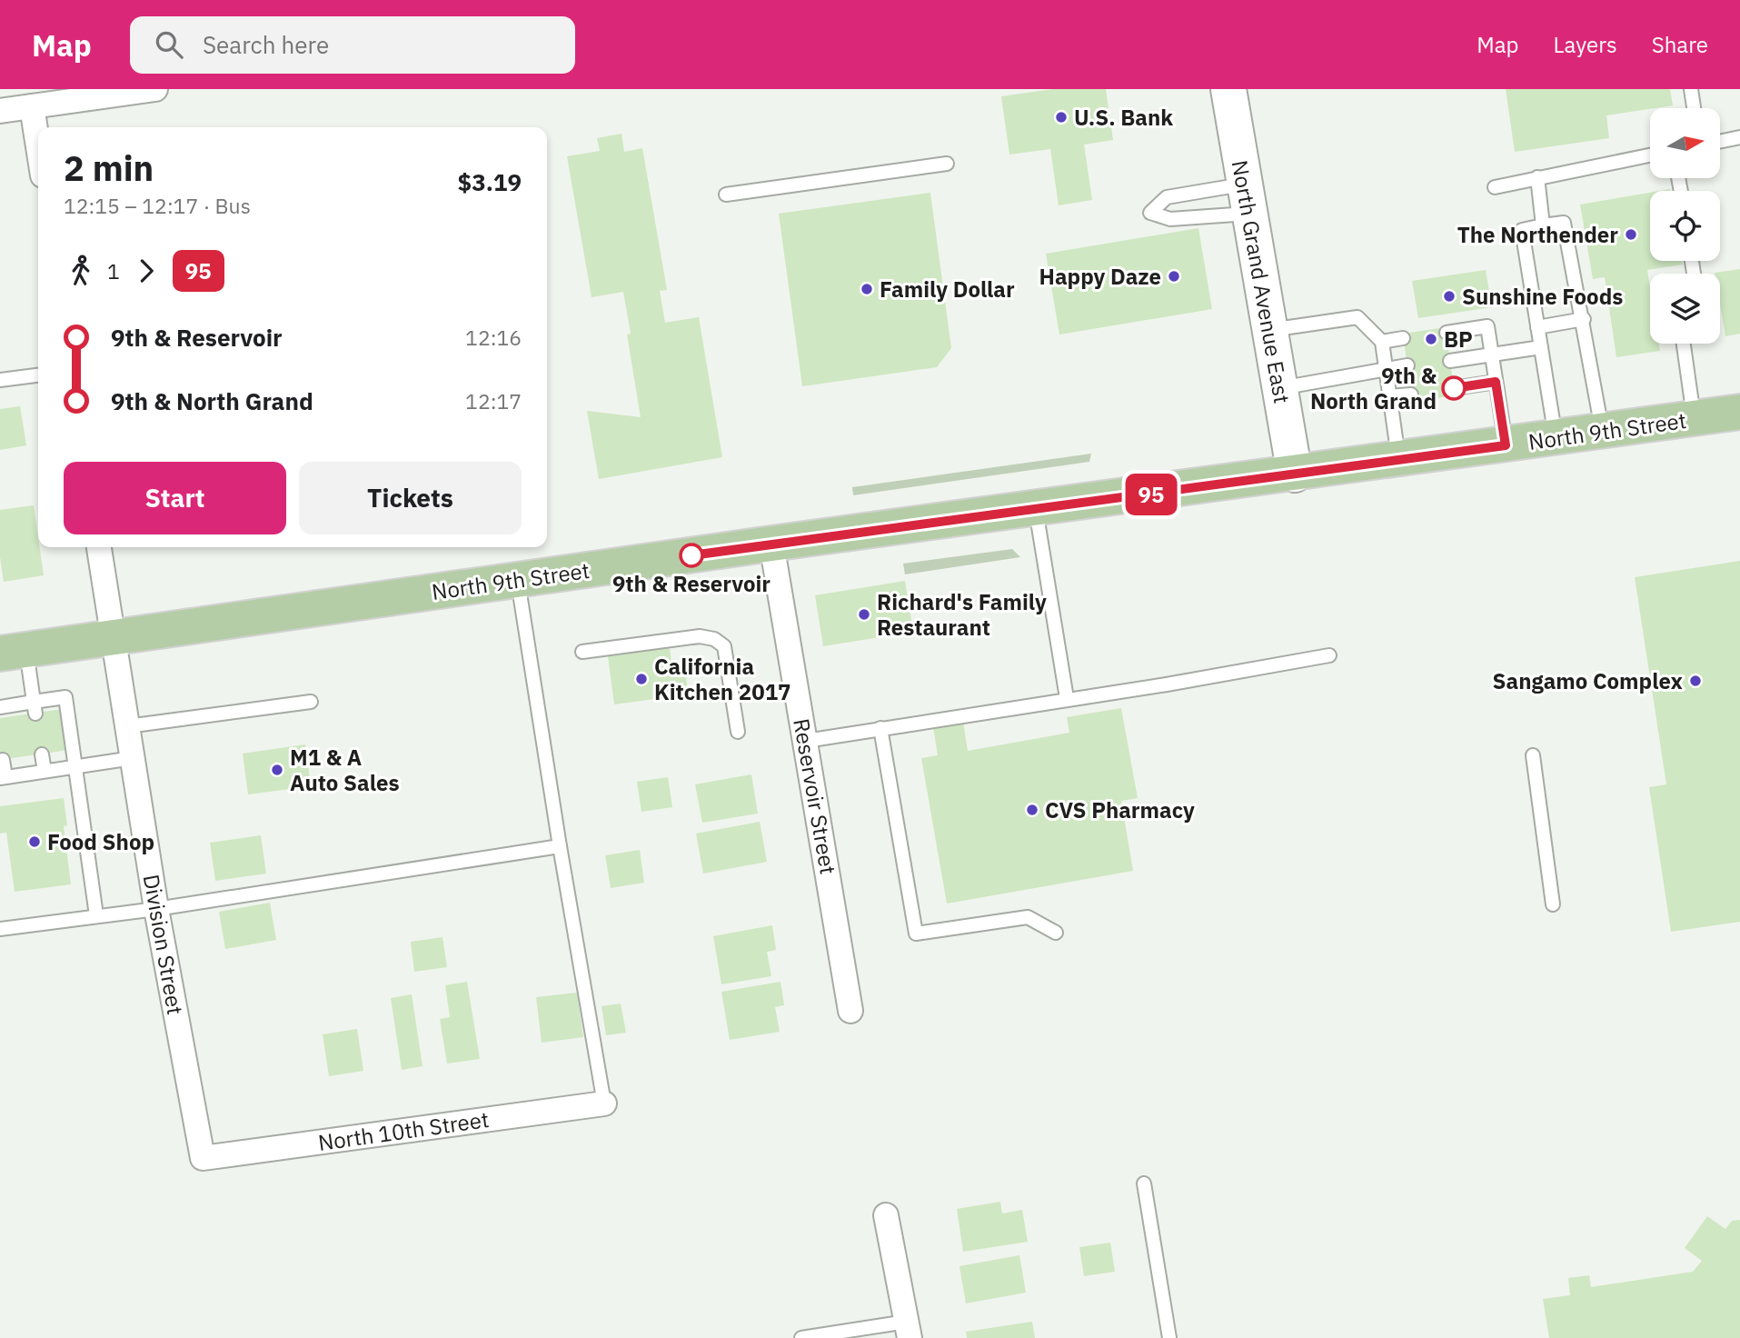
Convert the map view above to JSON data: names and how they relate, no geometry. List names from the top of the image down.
{
  "streets": {
    "main road": ["North Grand Avenue East", "North 9th Street"],
    "street": ["Reservoir Street", "Division Street", "North 10th Street"]
  },
  "crossings": [
    ["North Grand Avenue East", "North 9th Street"],
    ["North 9th Street", "Reservoir Street"],
    ["North 9th Street", "Division Street"],
    ["Division Street", "North 10th Street"]
  ],
  "places": [
    "U.S. Bank",
    "The Northender",
    "Happy Daze",
    "Family Dollar",
    "Sunshine Foods",
    "BP",
    "9th & North Grand",
    "9th & Reservoir",
    "Richard's Family Restaurant",
    "California Kitchen 2017",
    "Sangamo Complex",
    "M1 & A Auto Sales",
    "CVS Pharmacy",
    "Food Shop"
  ],
  "lines": ["bus line 95"],
  "north": "right",
  "page": {
    "header": "Map",
    "search": "Search here",
    "nav": ["Map", "Layers", "Share"],
    "on_map": "95",
    "heading": ["2 min", "12:15 – 12:17 · Bus", "$3.19"],
    "legs": ["1", "95"],
    "list": [
      {
        "name": "9th & Reservoir",
        "value": "12:16"
      },
      {
        "name": "9th & North Grand",
        "value": "12:17"
      }
    ],
    "buttons": ["Start", "Tickets"]
  }
}
